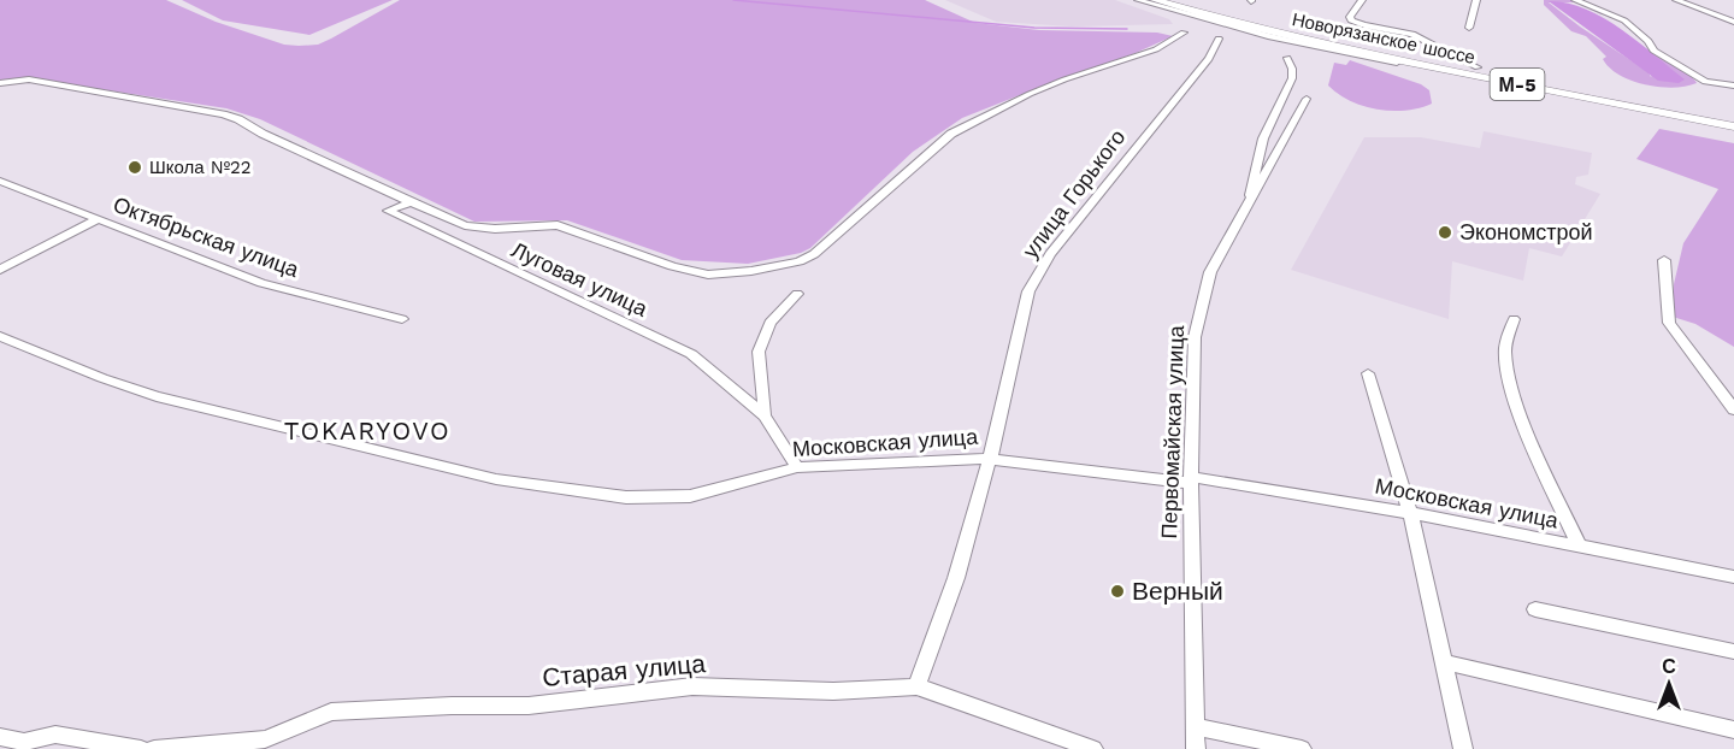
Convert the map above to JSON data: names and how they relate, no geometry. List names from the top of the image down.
{
  "streets": {
    "highway": ["Новорязанское шоссе", "М-5"],
    "street": [
      "улица Горького",
      "Октябрьская улица",
      "Луговая улица",
      "Первомайская улица",
      "Московская улица",
      "Старая улица"
    ]
  },
  "crossings": [
    ["улица Горького", "Московская улица"],
    ["улица Горького", "Старая улица"],
    ["Первомайская улица", "Московская улица"]
  ],
  "districts": ["TOKARYOVO"],
  "places": ["Школа №22", "Экономстрой", "Верный"],
  "north": "top"
}
